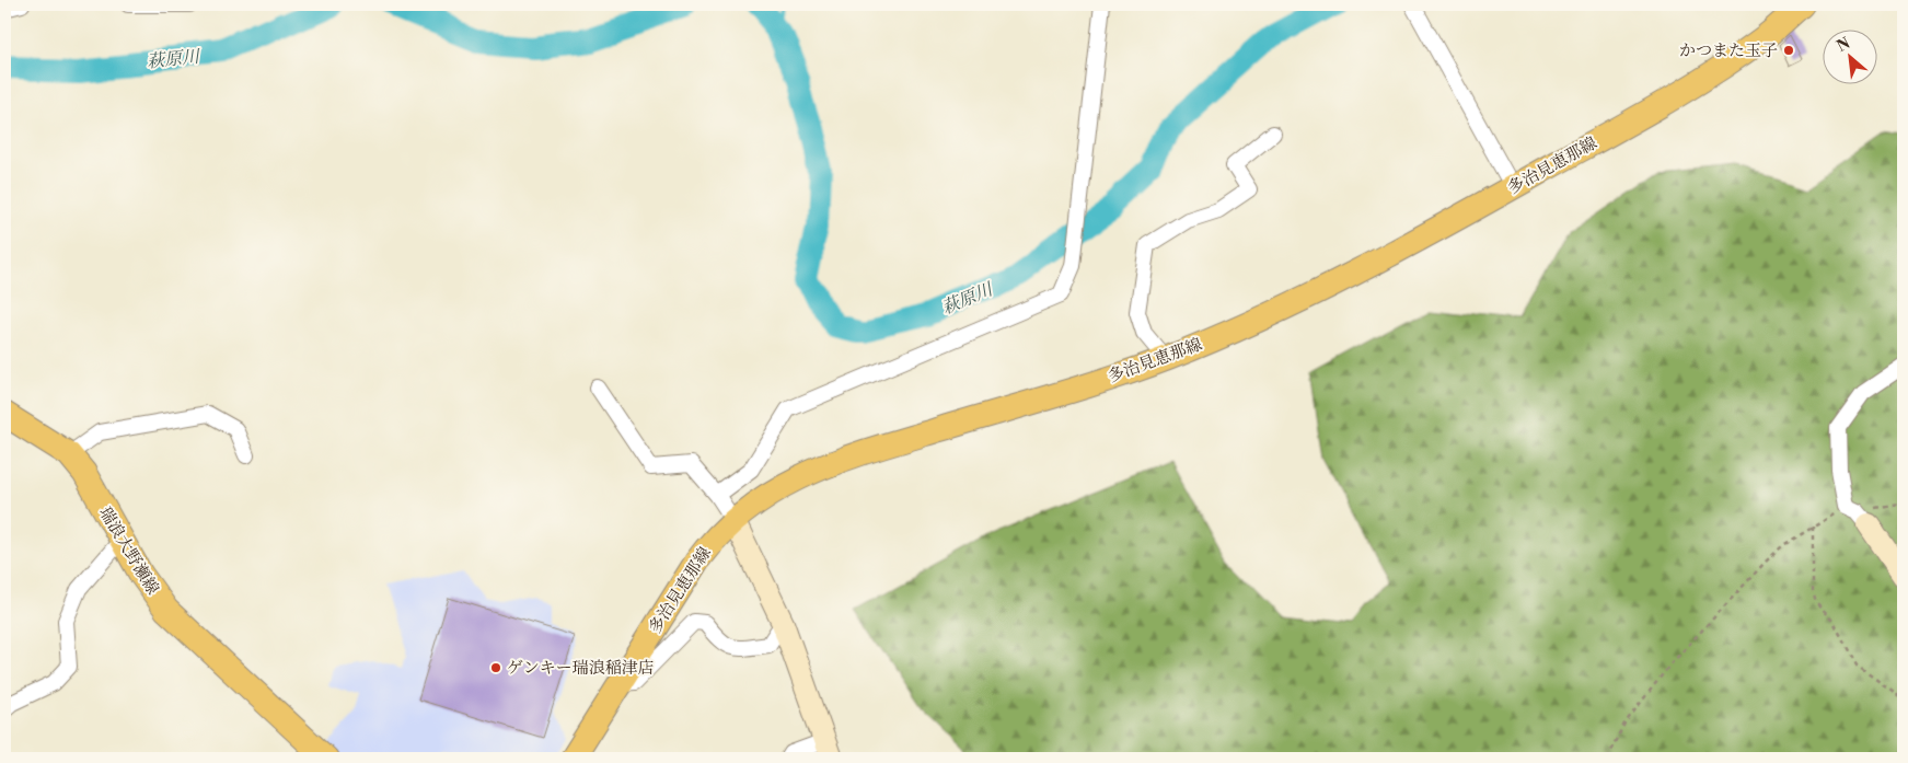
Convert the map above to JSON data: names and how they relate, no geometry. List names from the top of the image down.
{
  "streets": {
    "main road": ["多治見恵那線", "瑞浪大野瀬線"]
  },
  "water": ["萩原川"],
  "places": ["かつまた玉子", "ゲンキー瑞浪稲津店"],
  "north": "top left"
}
